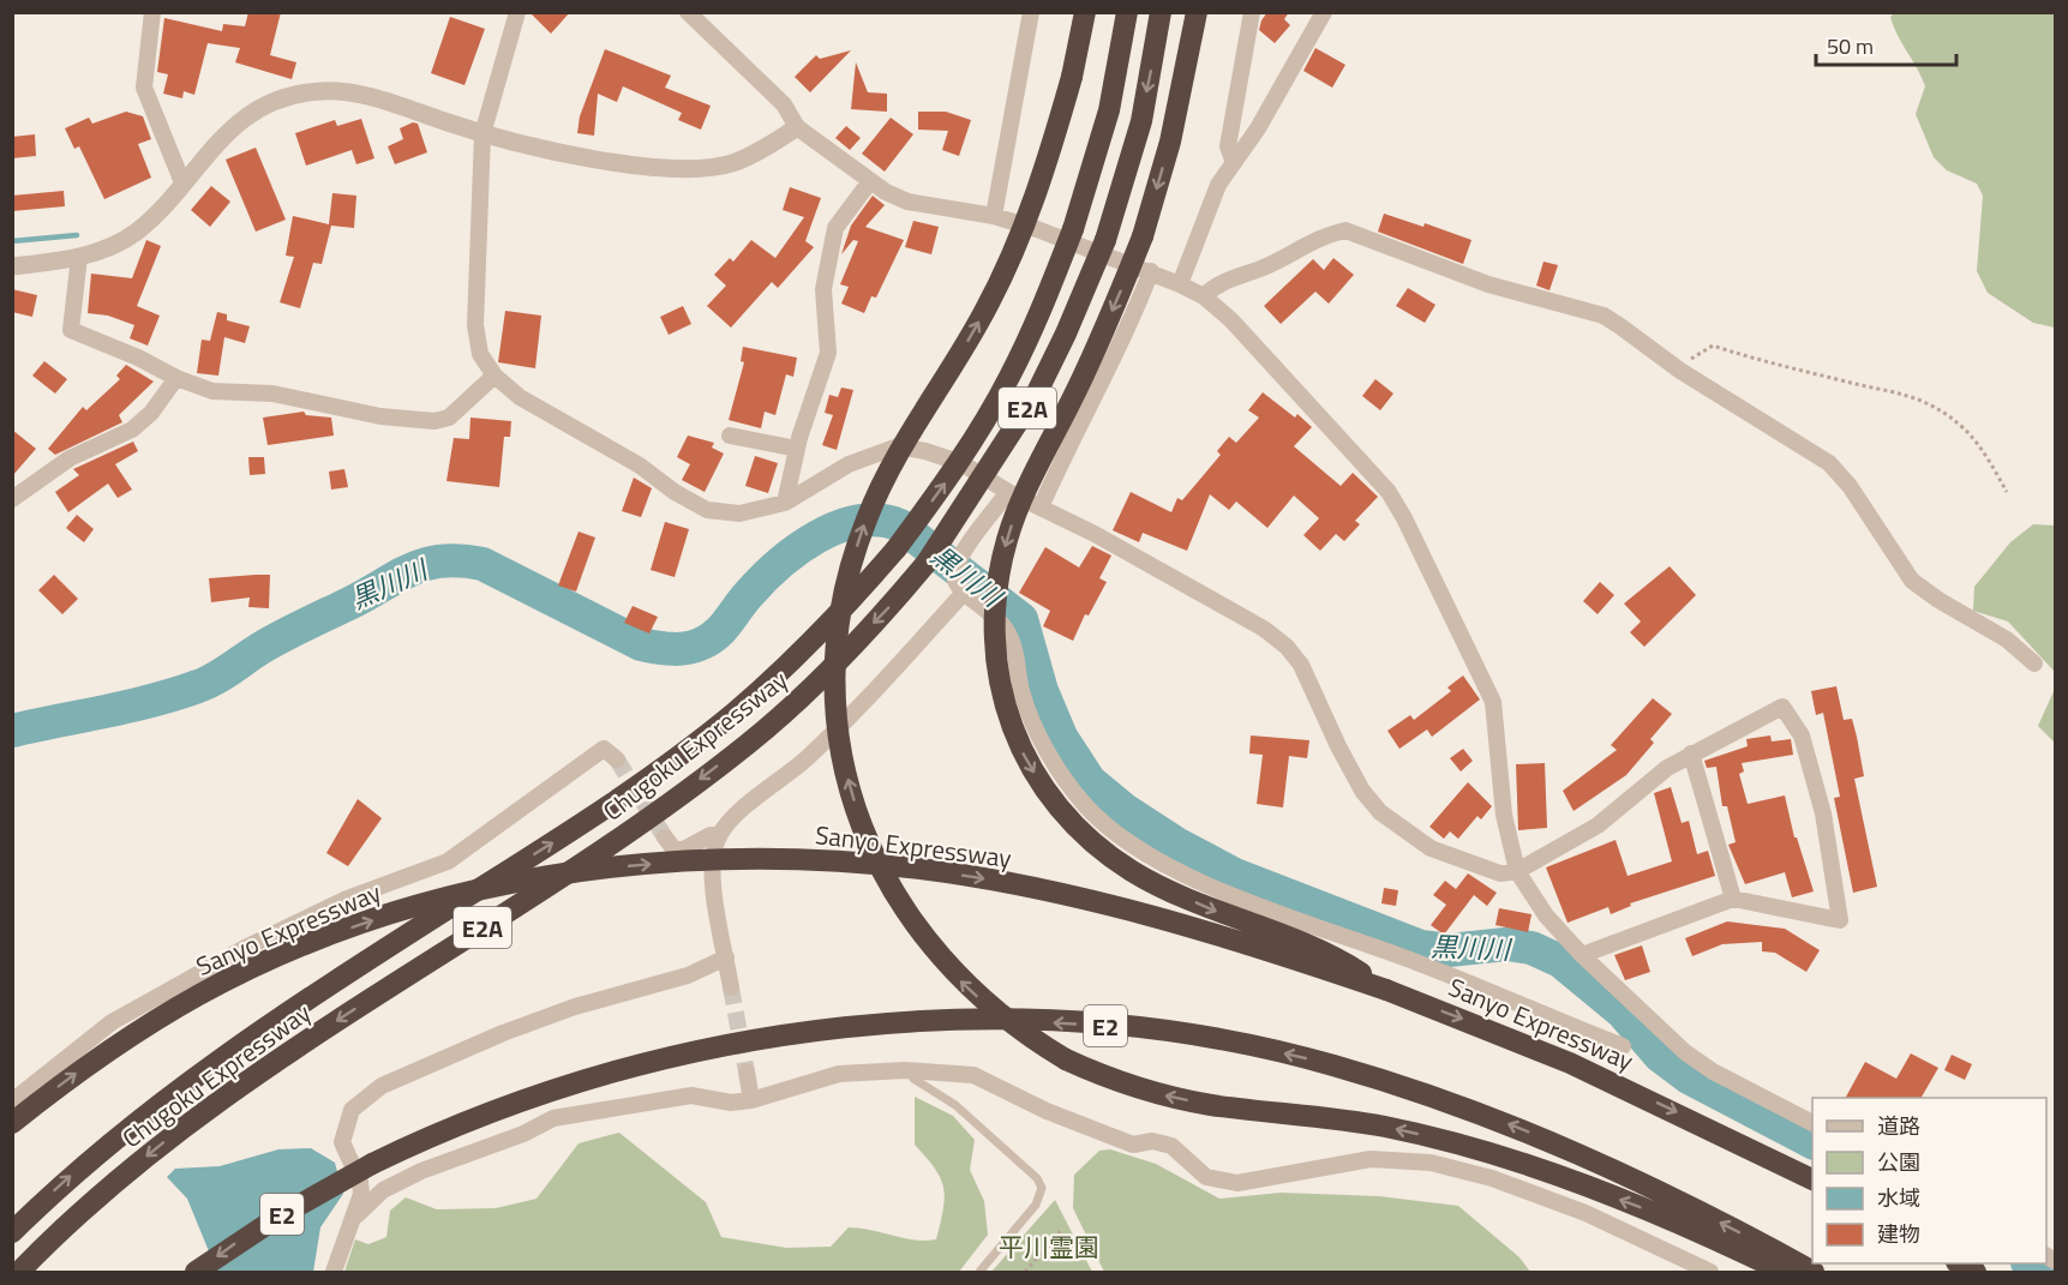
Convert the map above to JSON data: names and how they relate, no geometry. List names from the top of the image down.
{
  "streets": {
    "highway": [
      "E2A",
      "Chugoku Expressway",
      "Sanyo Expressway",
      "E2"
    ]
  },
  "water": ["黒川川"],
  "parks": ["平川霊園"],
  "legend": [
    "道路",
    "公園",
    "水域",
    "建物"
  ],
  "scale_bar": "50 m"
}
